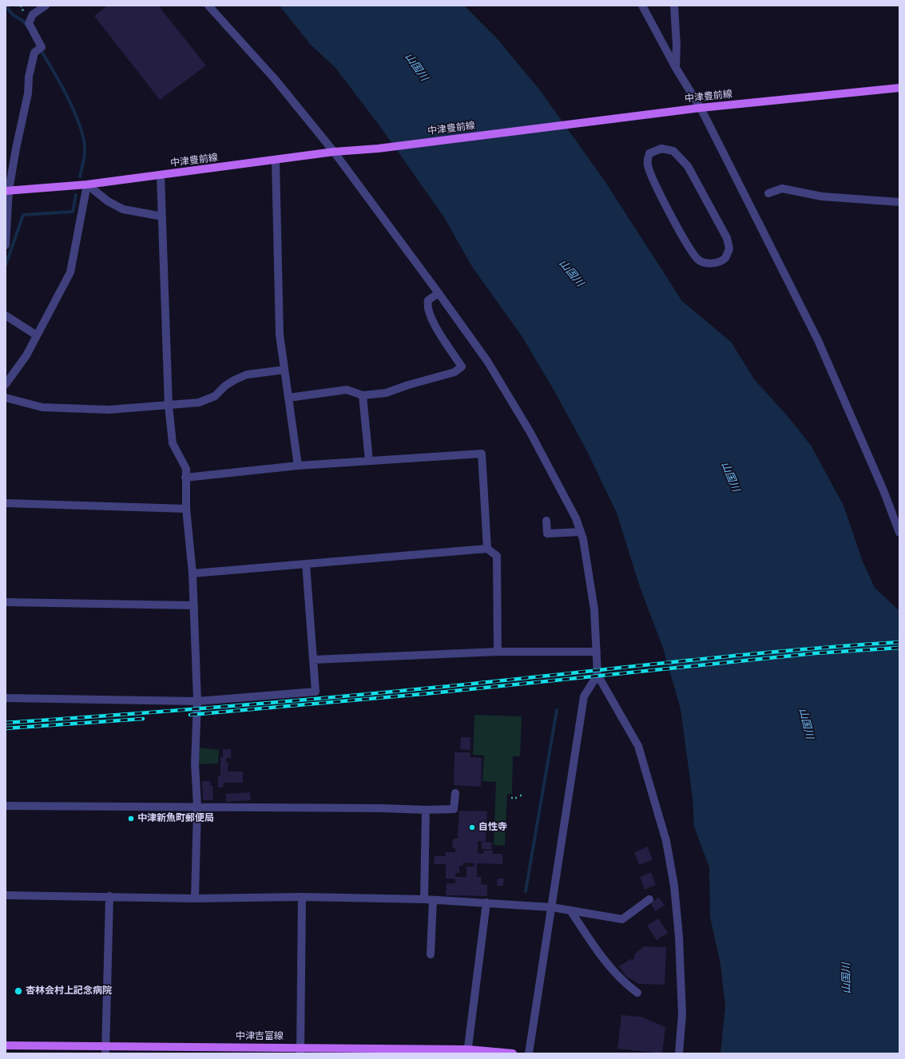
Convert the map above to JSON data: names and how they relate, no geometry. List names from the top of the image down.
{
  "streets": {
    "main road": ["中津豊前線", "中津吉富線"]
  },
  "water": ["山国川"],
  "places": ["中津新魚町郵便局", "自性寺", "杏林会村上記念病院"]
}
